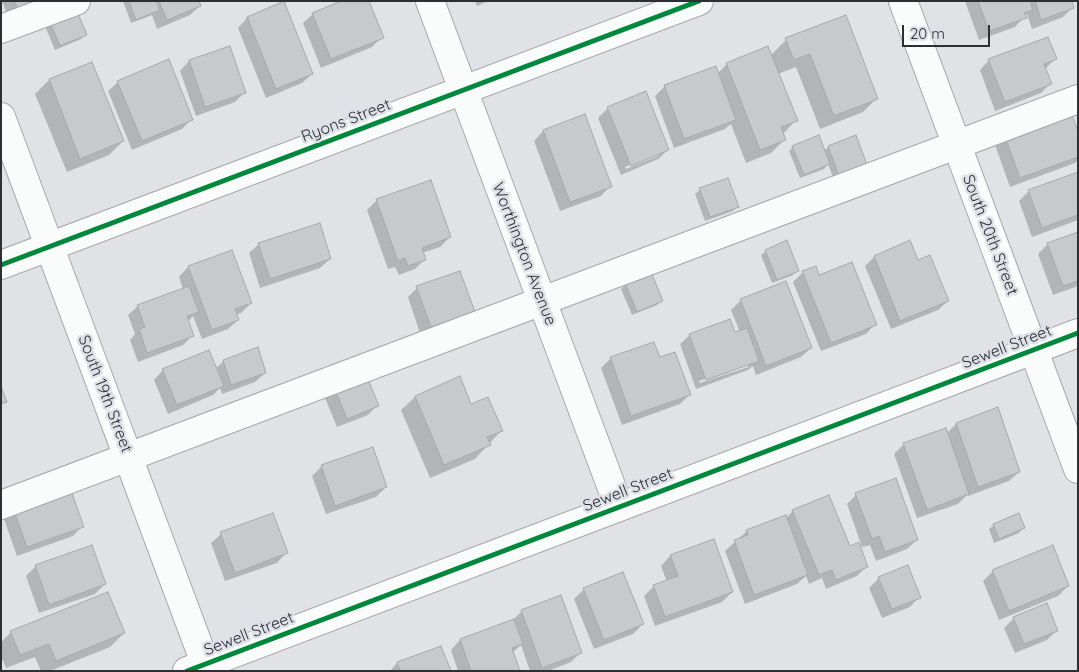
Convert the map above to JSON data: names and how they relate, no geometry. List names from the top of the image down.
{
  "streets": {
    "street": [
      "Ryons Street",
      "South 20th Street",
      "Worthington Avenue",
      "Sewell Street",
      "South 19th Street"
    ]
  },
  "crossings": [
    ["Ryons Street", "Worthington Avenue"],
    ["Ryons Street", "South 19th Street"],
    ["South 20th Street", "Sewell Street"],
    ["Worthington Avenue", "Sewell Street"],
    ["Sewell Street", "South 19th Street"]
  ],
  "scale_bar": "20 m"
}
